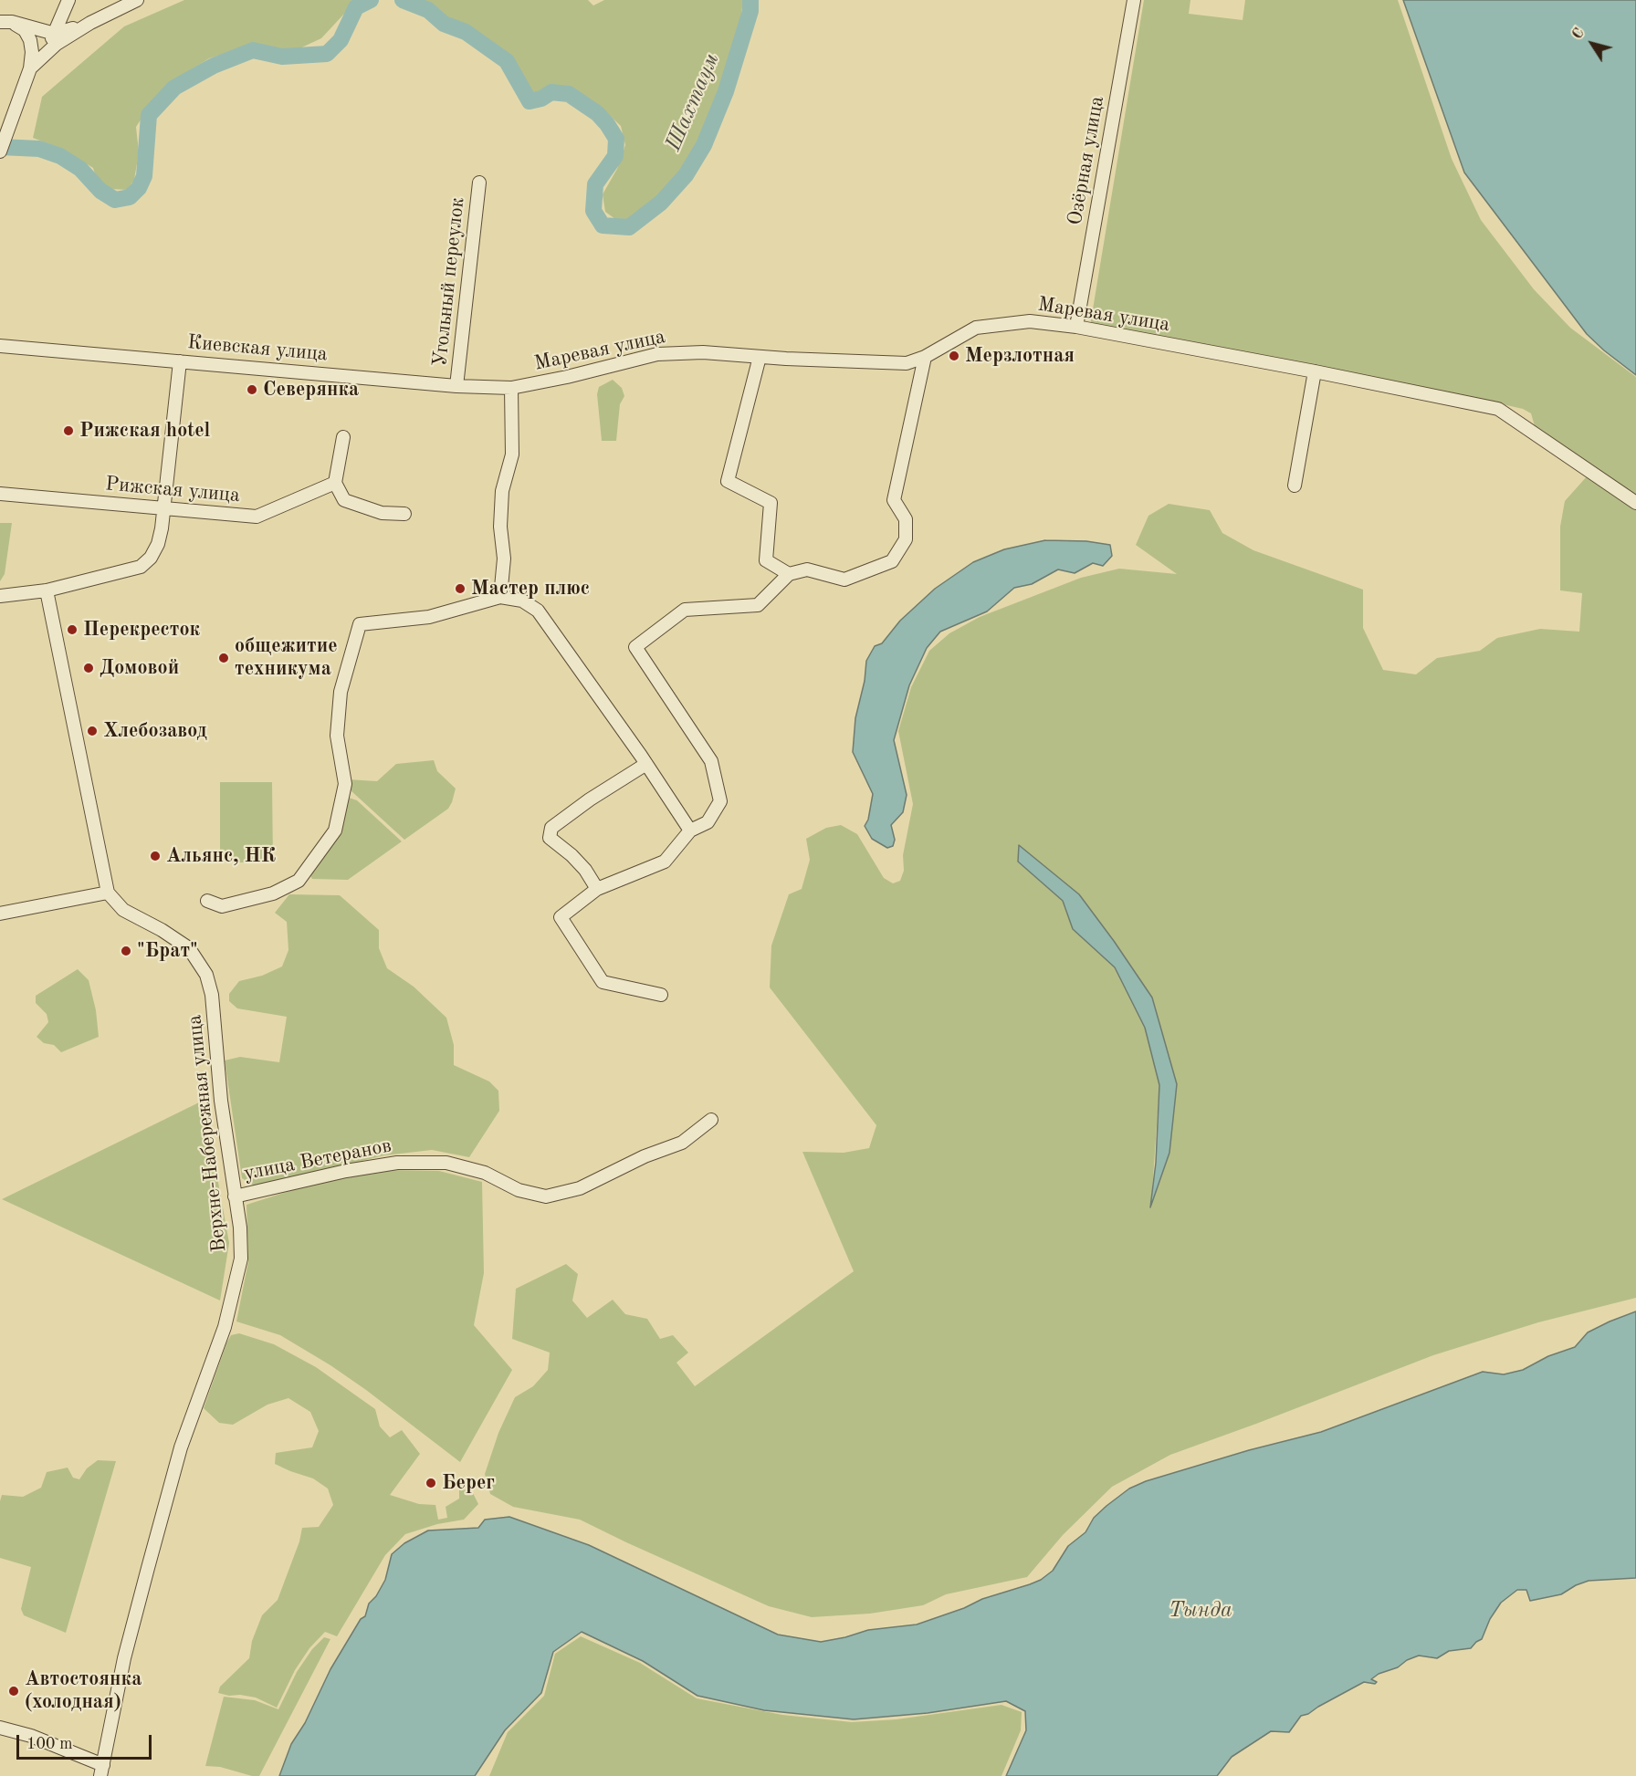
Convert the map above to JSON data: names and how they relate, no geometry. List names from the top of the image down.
{
  "streets": {
    "street": [
      "Озёрная улица",
      "Угольный переулок",
      "Маревая улица",
      "Киевская улица",
      "Рижская улица",
      "Верхне-Набережная улица",
      "улица Ветеранов"
    ]
  },
  "crossings": [
    ["Озёрная улица", "Маревая улица"],
    ["Угольный переулок", "Киевская улица"],
    ["Маревая улица", "Киевская улица"],
    ["Верхне-Набережная улица", "улица Ветеранов"]
  ],
  "water": ["Шахтаум", "Тында"],
  "places": [
    "Мерзлотная",
    "Северянка",
    "Рижская hotel",
    "Мастер плюс",
    "Перекресток",
    "общежитие техникума",
    "Домовой",
    "Хлебозавод",
    "Альянс, НК",
    "\"Брат\"",
    "Берег",
    "Автостоянка (холодная)"
  ],
  "scale_bar": "100 m",
  "north": "top left"
}
